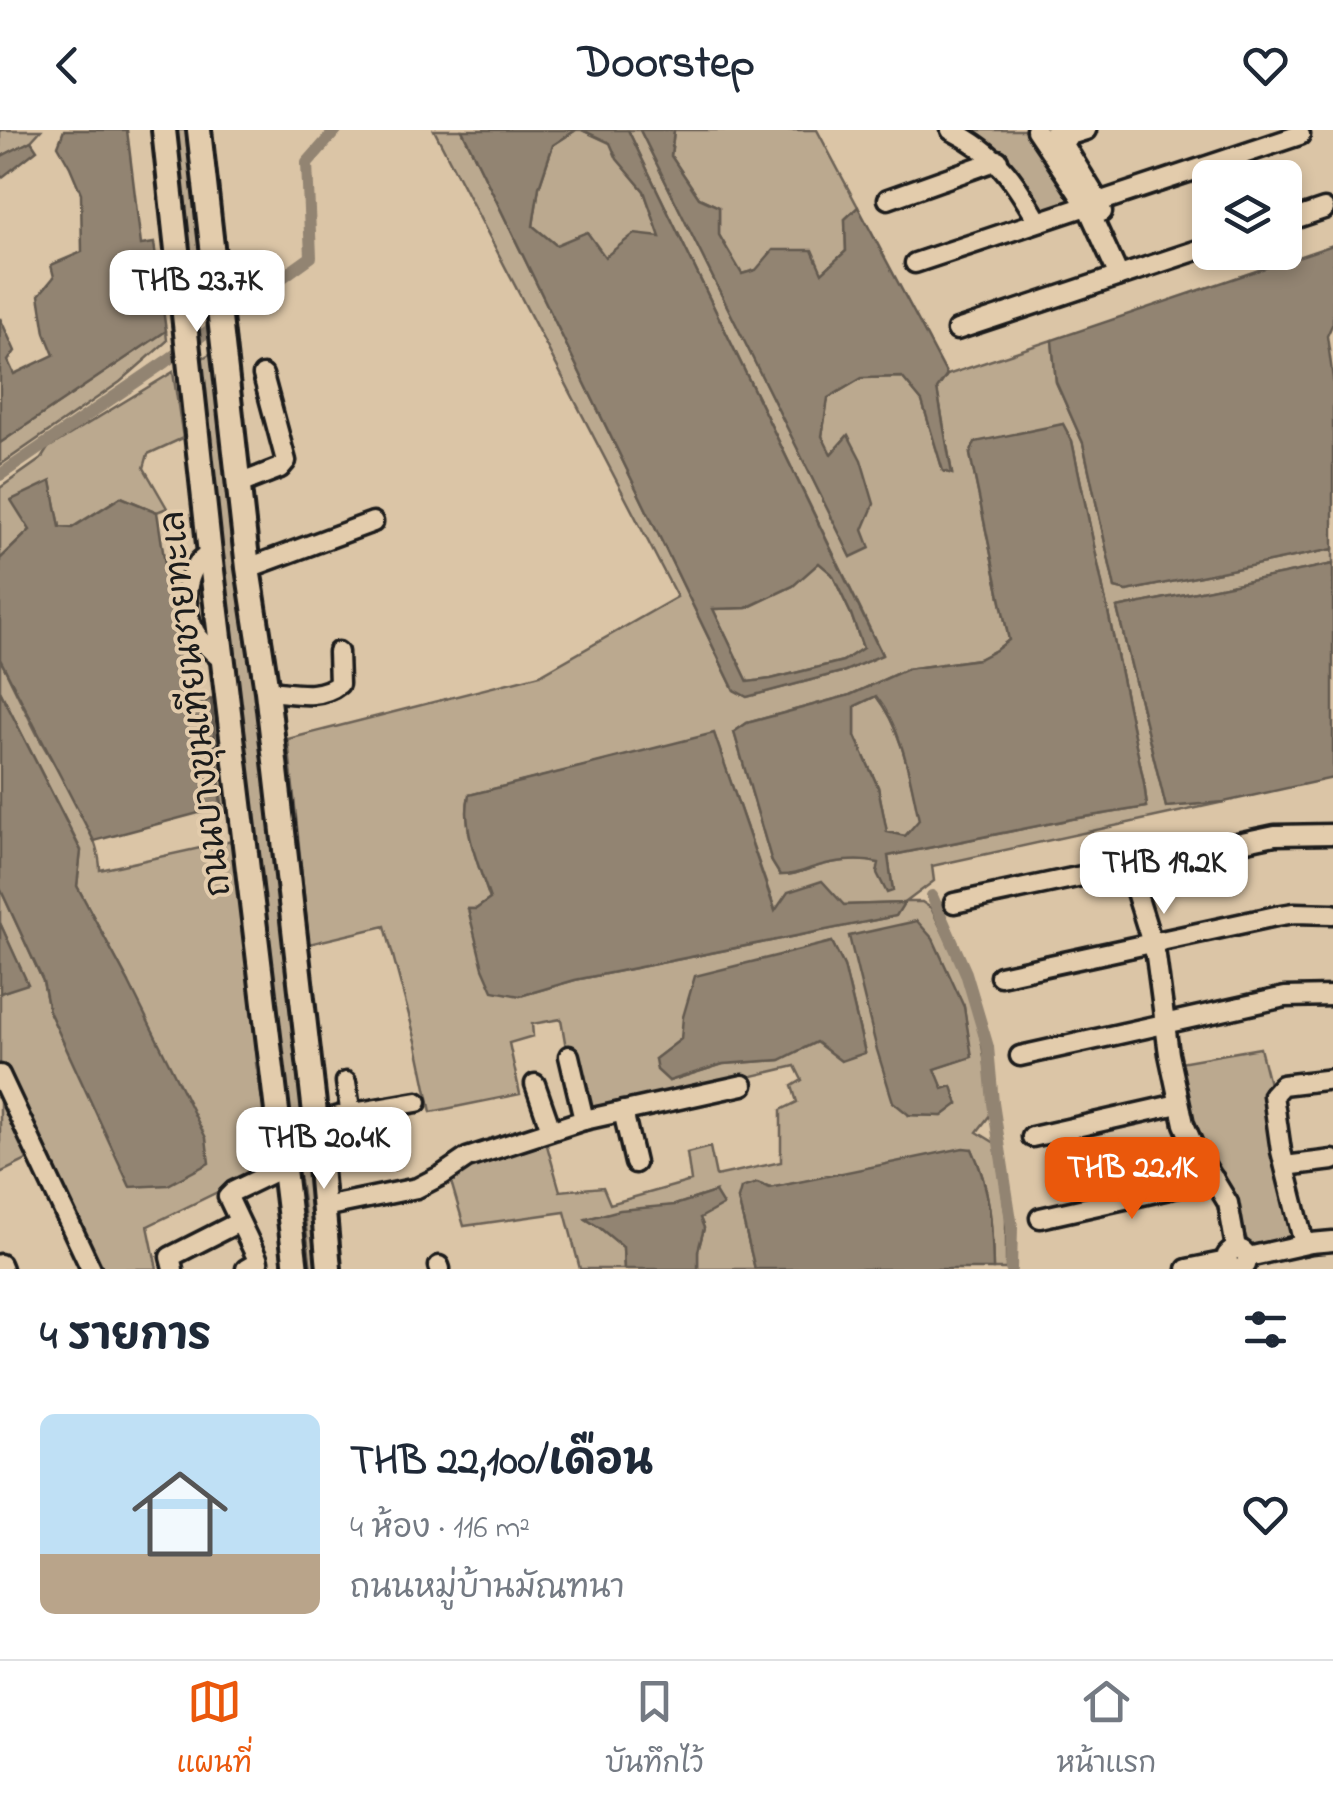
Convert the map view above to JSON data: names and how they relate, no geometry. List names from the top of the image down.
{
  "streets": {
    "main road": ["ถนนบางขุนเทียนชายทะเล"]
  },
  "page": {
    "header": "Doorstep",
    "price": [
      "THB 23.7K",
      "THB 19.2K",
      "THB 20.4K",
      "THB 22.1K"
    ],
    "heading": "4 รายการ",
    "list": [
      {
        "name": "THB 22,100/เดือน",
        "note": "4 ห้อง · 116 m² · ถนนหมู่บ้านมัณฑนา"
      }
    ],
    "tabs": ["แผนที่", "บันทึกไว้", "หน้าแรก"]
  }
}
